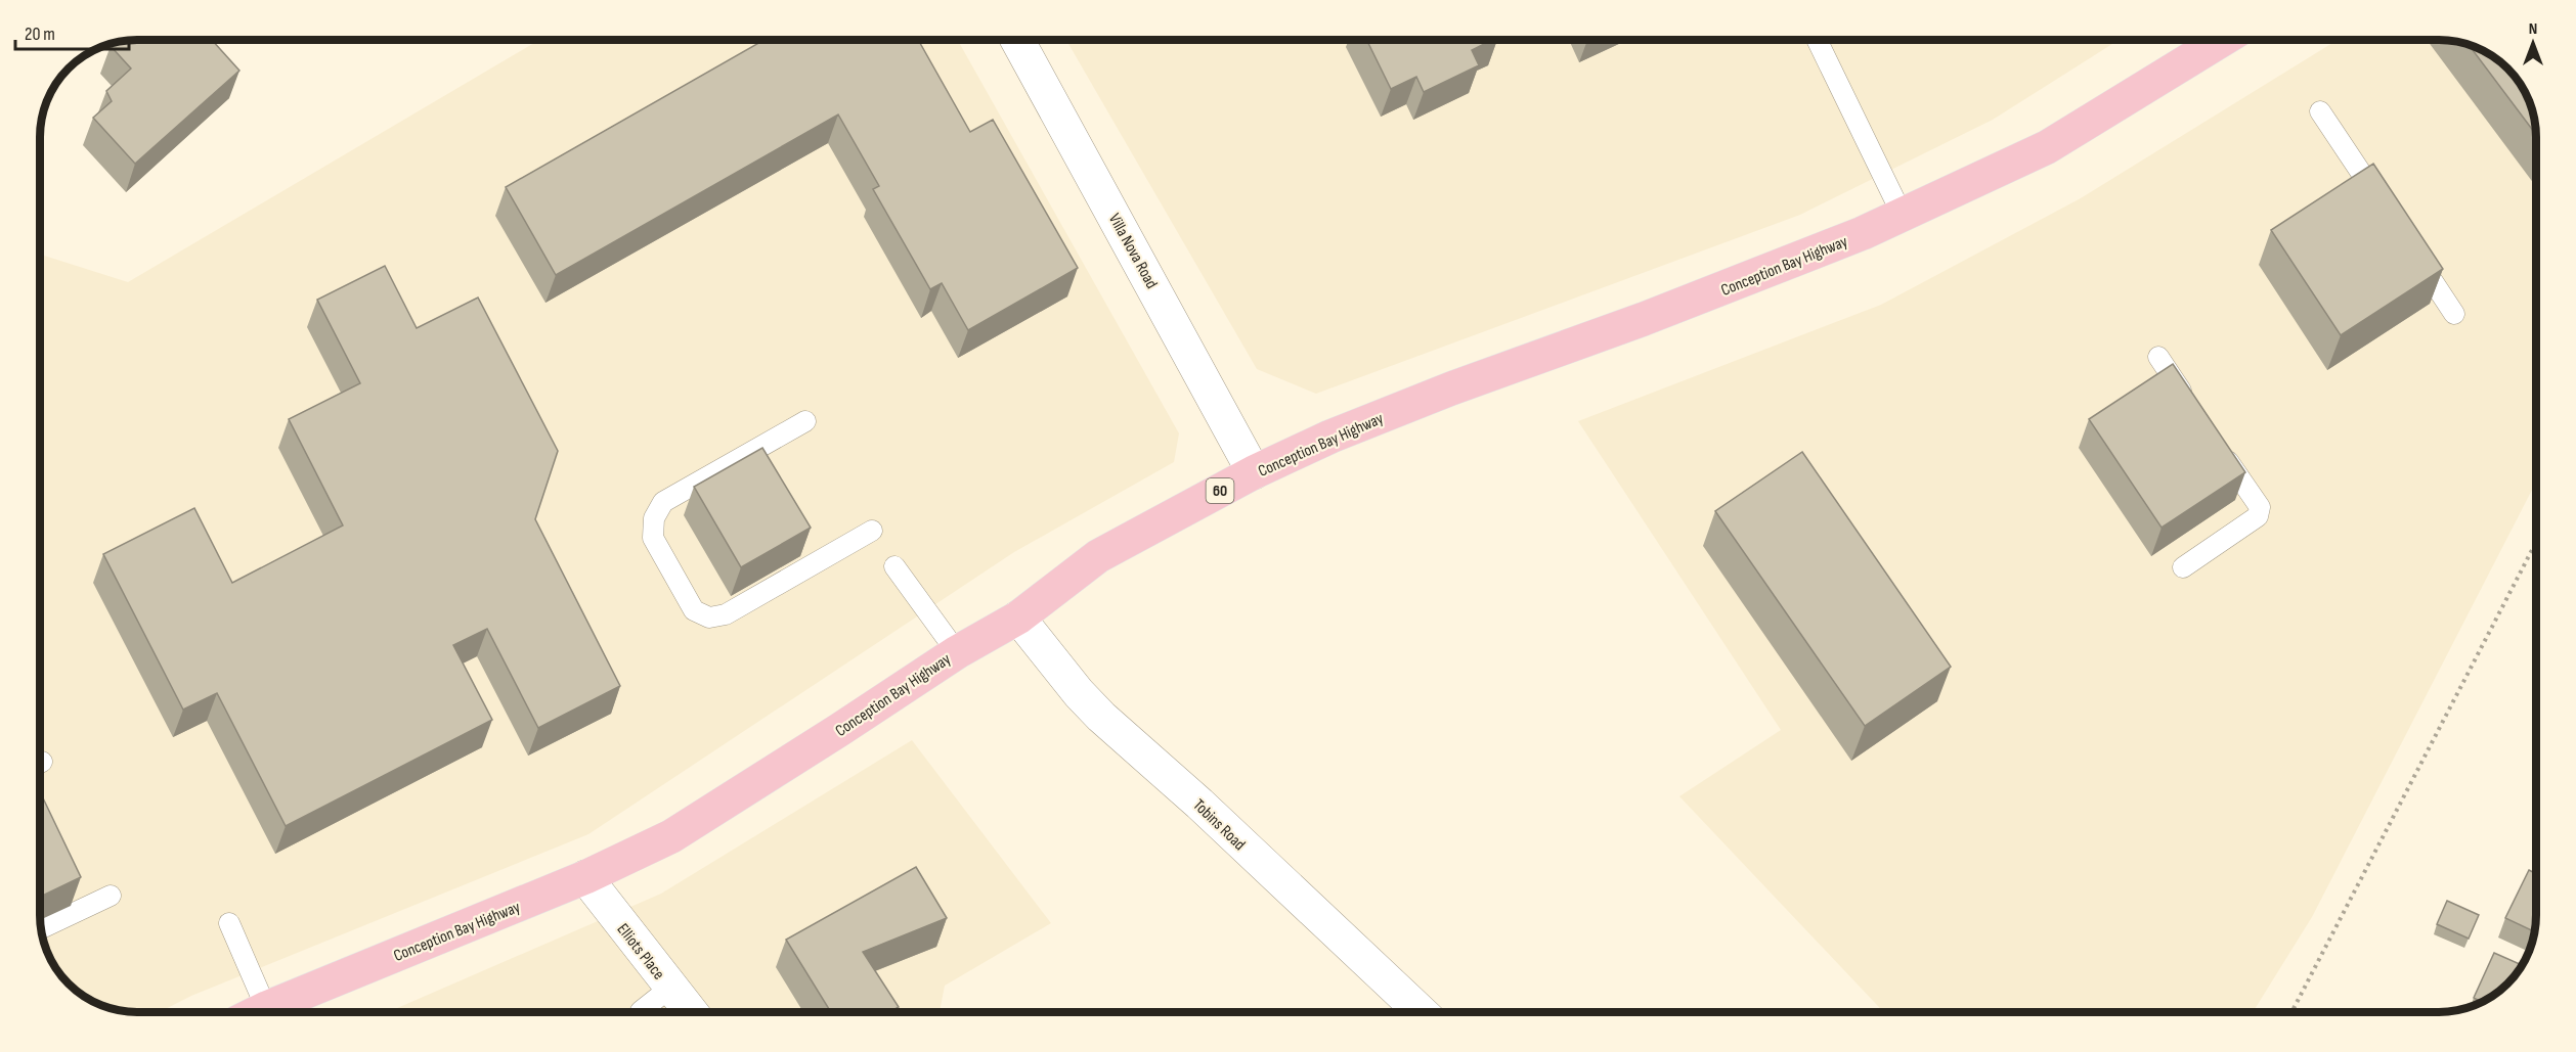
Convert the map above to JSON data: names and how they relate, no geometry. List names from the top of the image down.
{
  "streets": {
    "main road": ["Conception Bay Highway", "60"],
    "street": ["Villa Nova Road", "Tobins Road", "Elliots Place"]
  },
  "crossings": [
    ["Villa Nova Road", "Conception Bay Highway"],
    ["Conception Bay Highway", "Tobins Road"],
    ["Conception Bay Highway", "Elliots Place"]
  ],
  "scale_bar": "20 m",
  "north": "top"
}
